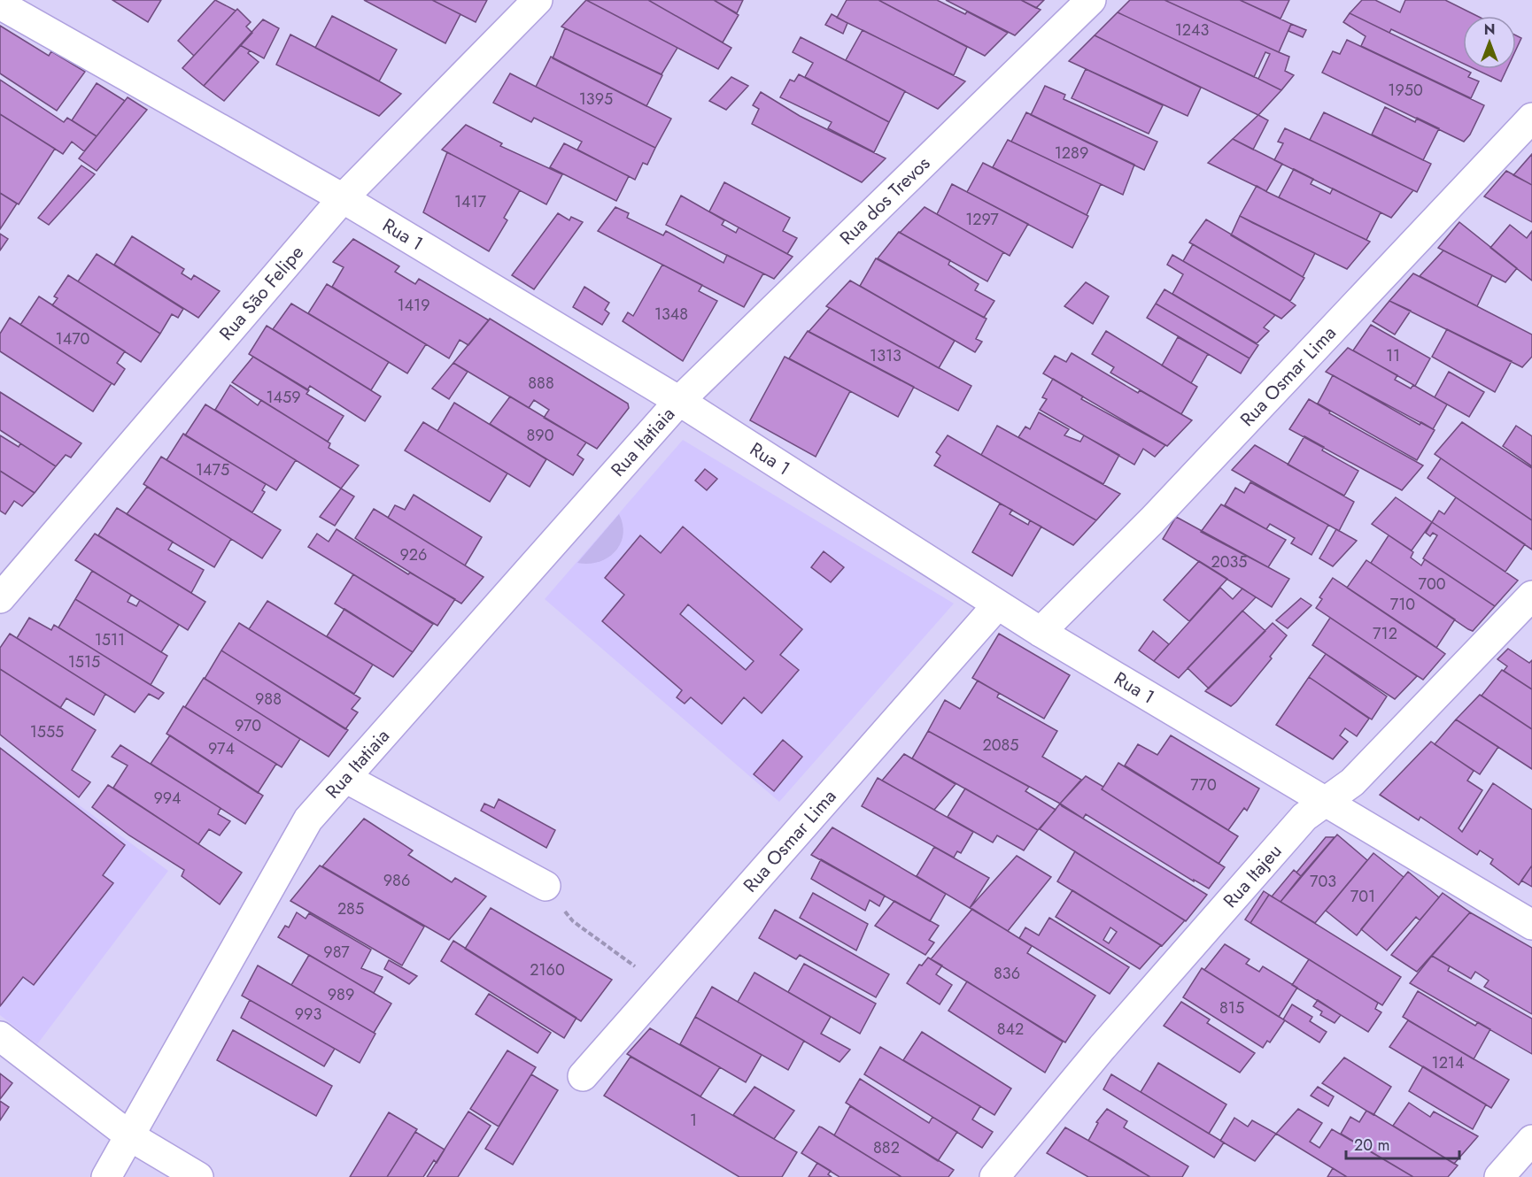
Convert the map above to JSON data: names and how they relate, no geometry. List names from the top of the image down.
{
  "streets": {
    "street": [
      "Rua dos Trevos",
      "Rua 1",
      "Rua São Felipe",
      "Rua Osmar Lima",
      "Rua Itatiaia",
      "Rua Itajeu"
    ]
  },
  "crossings": [
    ["Rua dos Trevos", "Rua 1"],
    ["Rua dos Trevos", "Rua Itatiaia"],
    ["Rua 1", "Rua São Felipe"],
    ["Rua 1", "Rua Osmar Lima"],
    ["Rua 1", "Rua Itatiaia"],
    ["Rua 1", "Rua Itajeu"]
  ],
  "house_numbers": [
    "1243",
    "1950",
    "1395",
    "1289",
    "1417",
    "1297",
    "1419",
    "1348",
    "1470",
    "1313",
    "11",
    "888",
    "1459",
    "890",
    "1475",
    "926",
    "2035",
    "700",
    "710",
    "712",
    "1511",
    "1515",
    "988",
    "970",
    "1555",
    "2085",
    "974",
    "770",
    "994",
    "986",
    "703",
    "701",
    "285",
    "987",
    "2160",
    "836",
    "989",
    "815",
    "993",
    "842",
    "1214",
    "1",
    "882"
  ],
  "scale_bar": "20 m",
  "north": "top"
}
